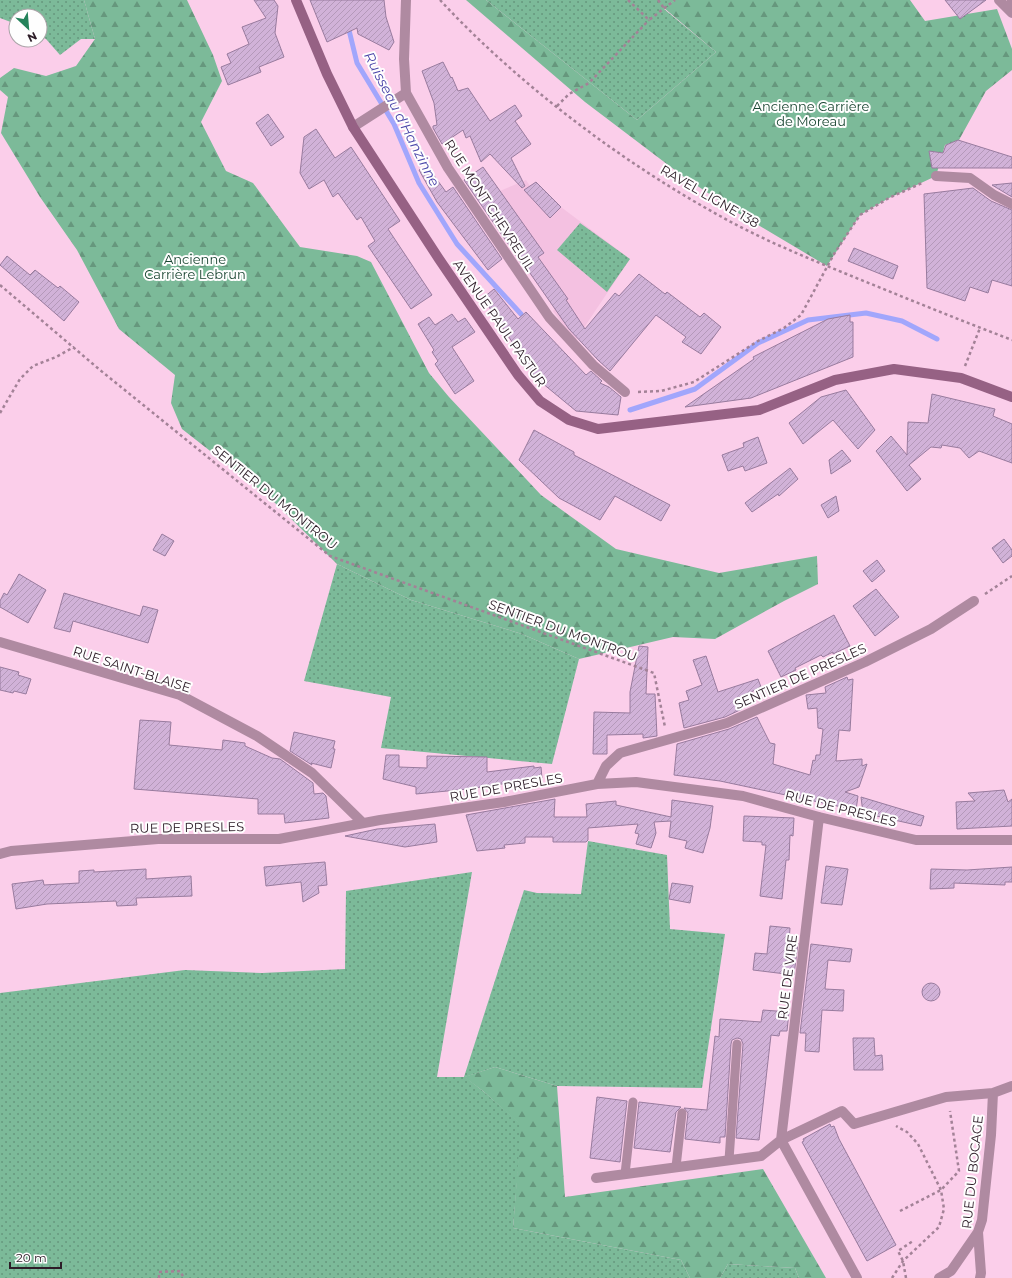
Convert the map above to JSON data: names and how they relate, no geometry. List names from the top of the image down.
{
  "streets": {
    "main road": ["AVENUE PAUL PASTUR"],
    "street": [
      "RUE MONT CHEVREUIL",
      "RUE SAINT-BLAISE",
      "SENTIER DE PRESLES",
      "RUE DE PRESLES",
      "RUE DE VIRE",
      "RUE DU BOCAGE"
    ],
    "path": ["RAVEL LIGNE 138", "SENTIER DU MONTROU"]
  },
  "crossings": [
    ["SENTIER DU MONTROU", "SENTIER DE PRESLES"],
    ["RUE SAINT-BLAISE", "RUE DE PRESLES"],
    ["SENTIER DE PRESLES", "RUE DE PRESLES"],
    ["RUE DE PRESLES", "RUE DE VIRE"]
  ],
  "water": ["Ruisseau d'Hanzinne"],
  "parks": ["Ancienne Carrière de Moreau", "Ancienne Carrière Lebrun"],
  "scale_bar": "20 m",
  "north": "bottom right"
}
